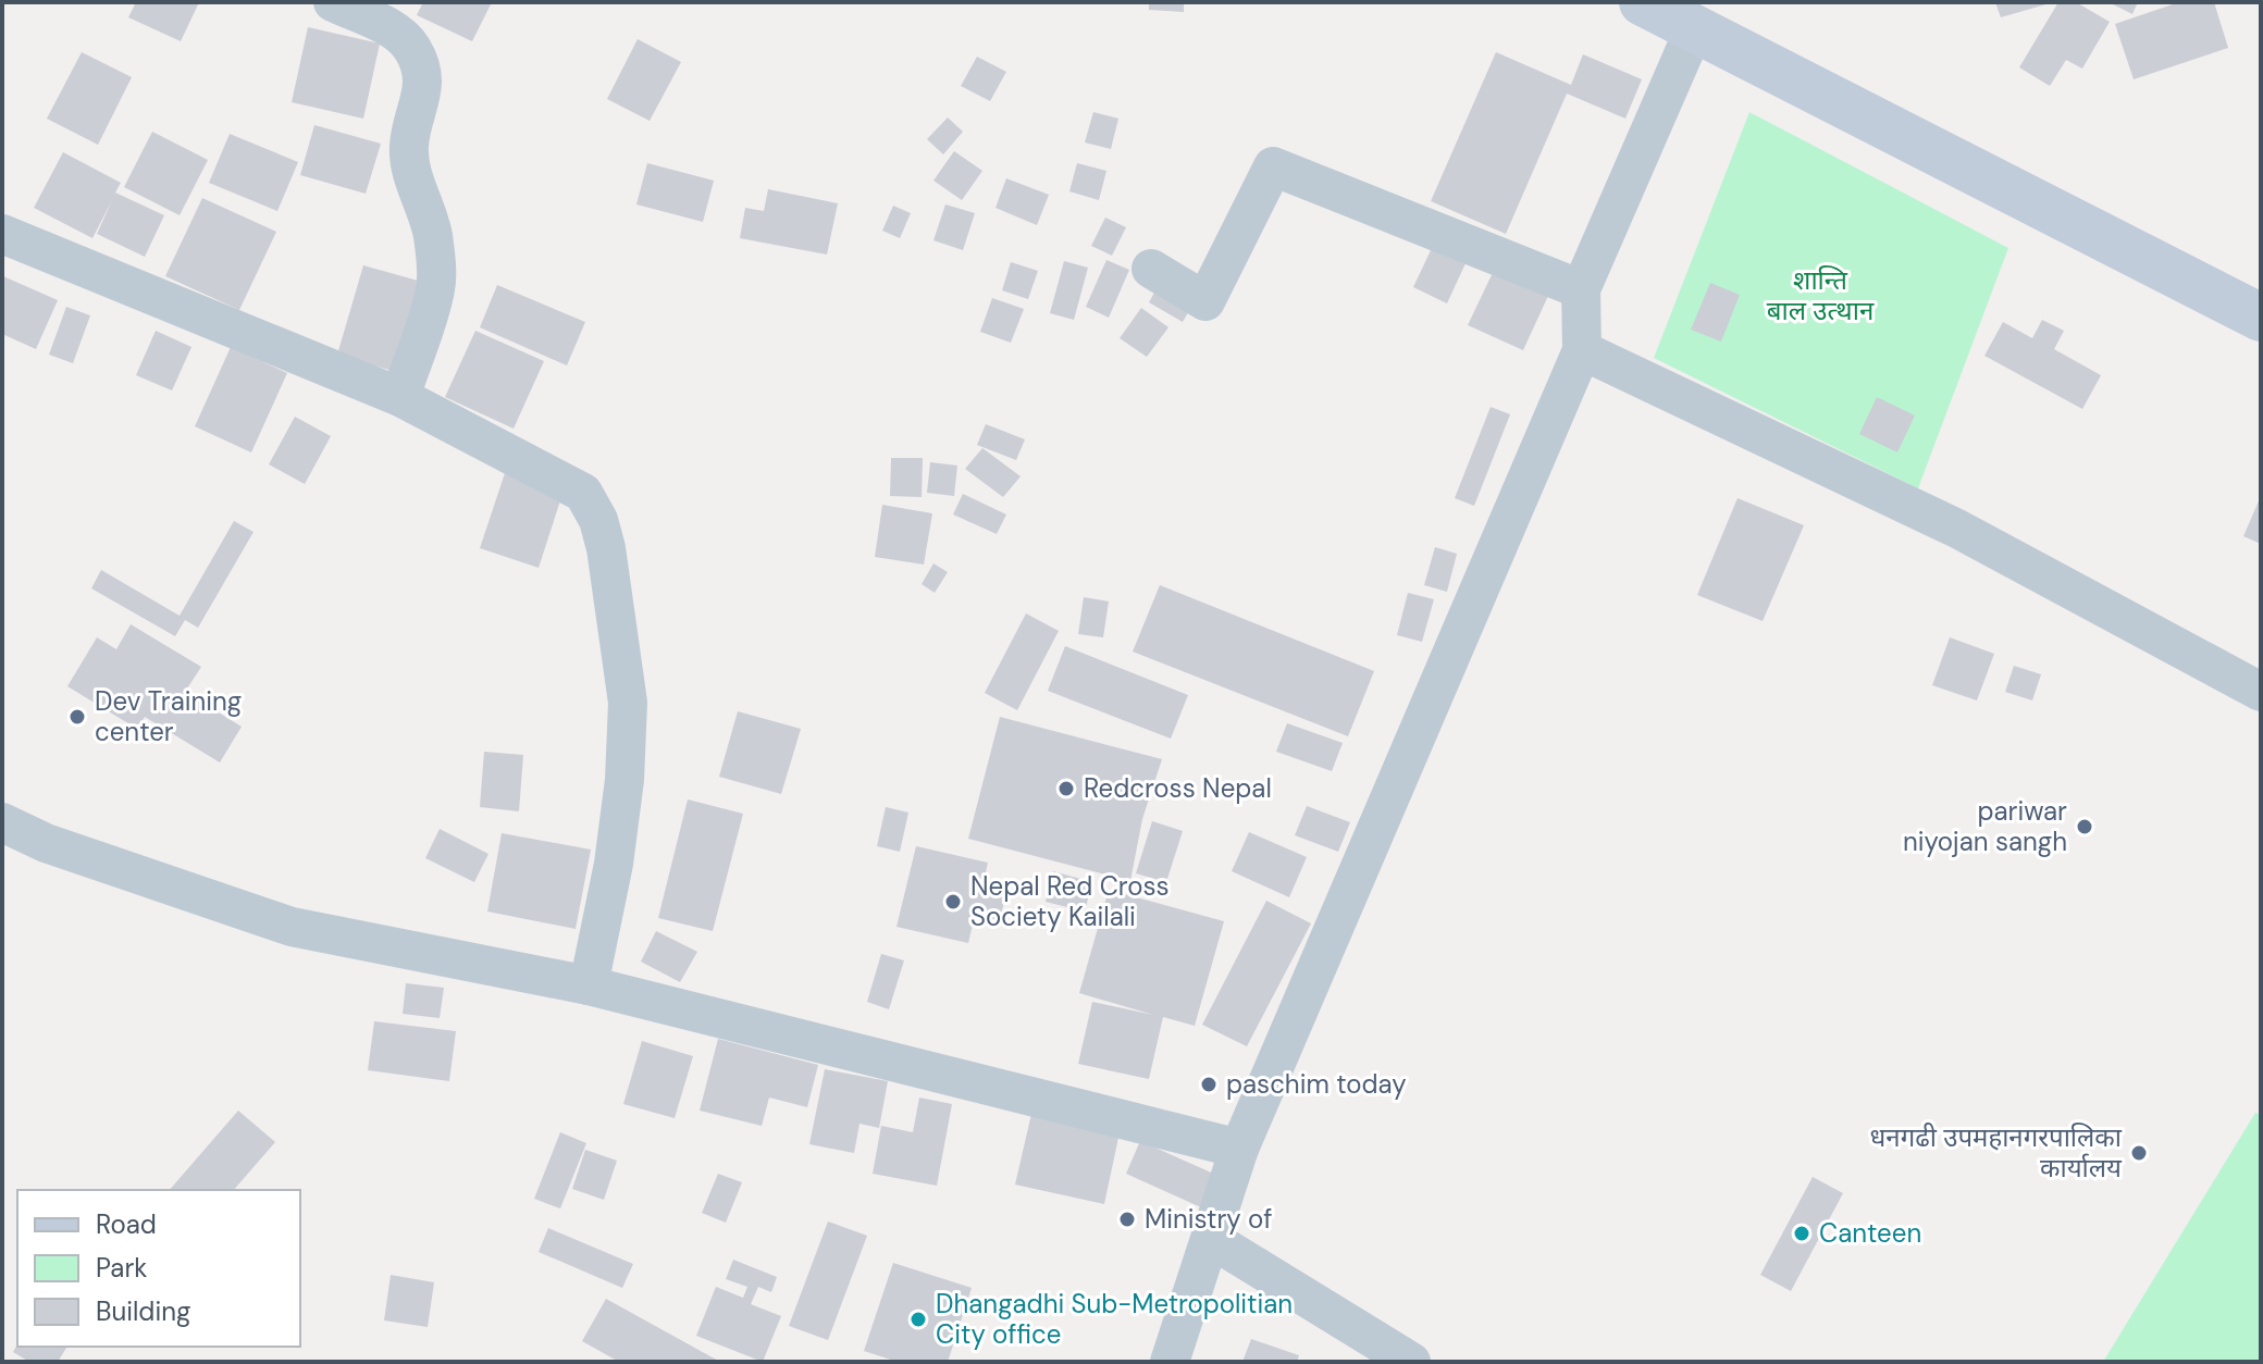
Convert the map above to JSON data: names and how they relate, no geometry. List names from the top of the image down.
{
  "parks": ["शान्ति बाल उत्थान"],
  "places": [
    "Dev Training center",
    "Redcross Nepal",
    "pariwar niyojan sangh",
    "Nepal Red Cross Society Kailali",
    "paschim today",
    "धनगढी उपमहानगरपालिका कार्यालय",
    "Ministry of",
    "Canteen",
    "Dhangadhi Sub-Metropolitian City office"
  ],
  "legend": ["Road", "Park", "Building"]
}
